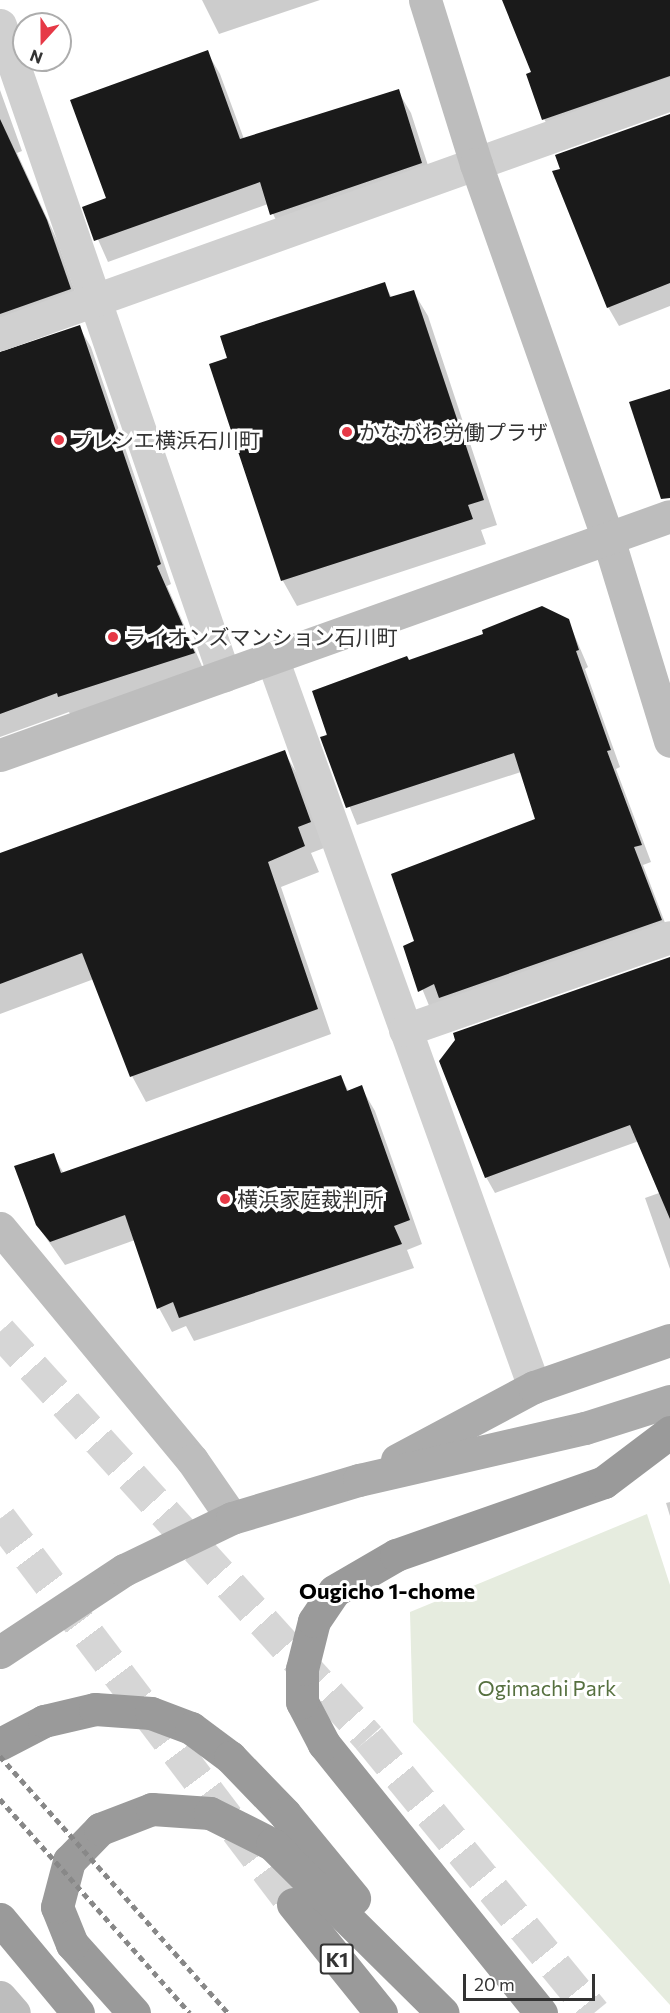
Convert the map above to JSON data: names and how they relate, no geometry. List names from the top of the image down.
{
  "streets": {
    "highway": ["K1"]
  },
  "districts": ["Ougicho 1-chome"],
  "parks": ["Ogimachi Park"],
  "places": [
    "かながわ労働プラザ",
    "プレシエ横浜石川町",
    "ライオンズマンション石川町",
    "横浜家庭裁判所"
  ],
  "scale_bar": "20 m",
  "north": "bottom"
}
